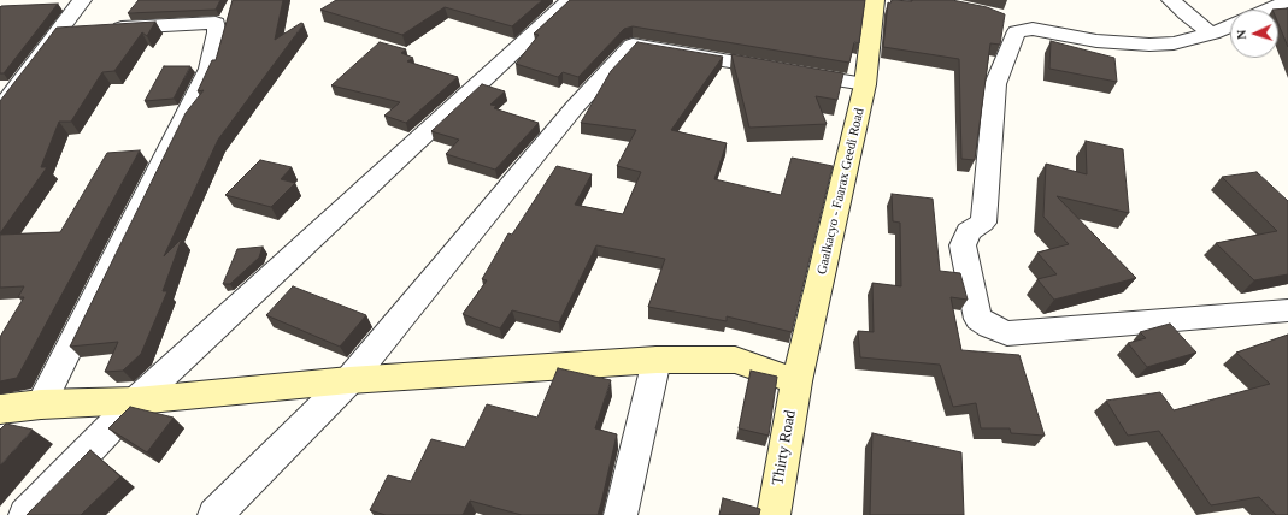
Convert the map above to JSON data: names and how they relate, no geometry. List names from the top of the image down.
{
  "streets": {
    "main road": ["Gaalkacyo - Faarax Geedi Road", "Thirty Road"]
  },
  "crossings": [
    ["Gaalkacyo - Faarax Geedi Road", "Thirty Road"]
  ],
  "north": "left"
}
